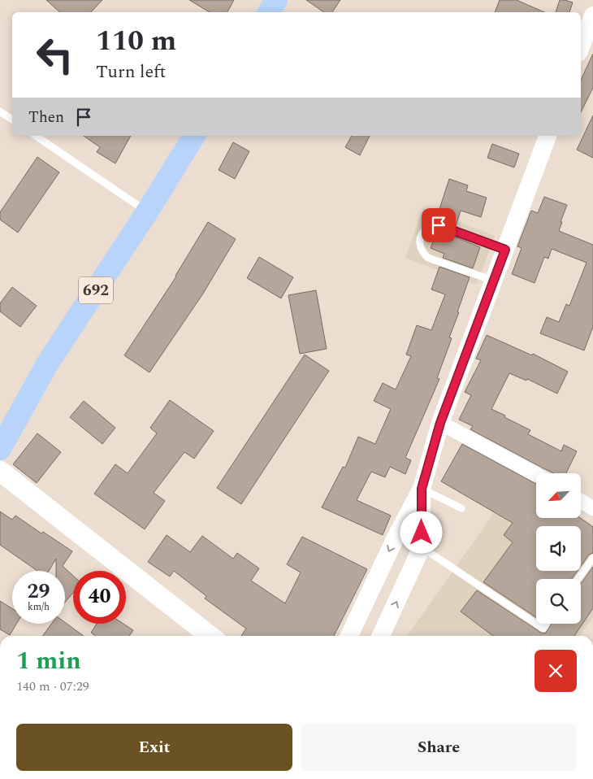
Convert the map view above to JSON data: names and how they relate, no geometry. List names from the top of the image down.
{
  "streets": {
    "main road": ["692"]
  },
  "north": "bottom left",
  "page": {
    "turn": ["110 m", "Turn left"],
    "then": "Then",
    "speed": "29 km/h",
    "limit": "40",
    "heading": ["1 min", "140 m · 07:29"],
    "buttons": ["Exit", "Share"]
  }
}
